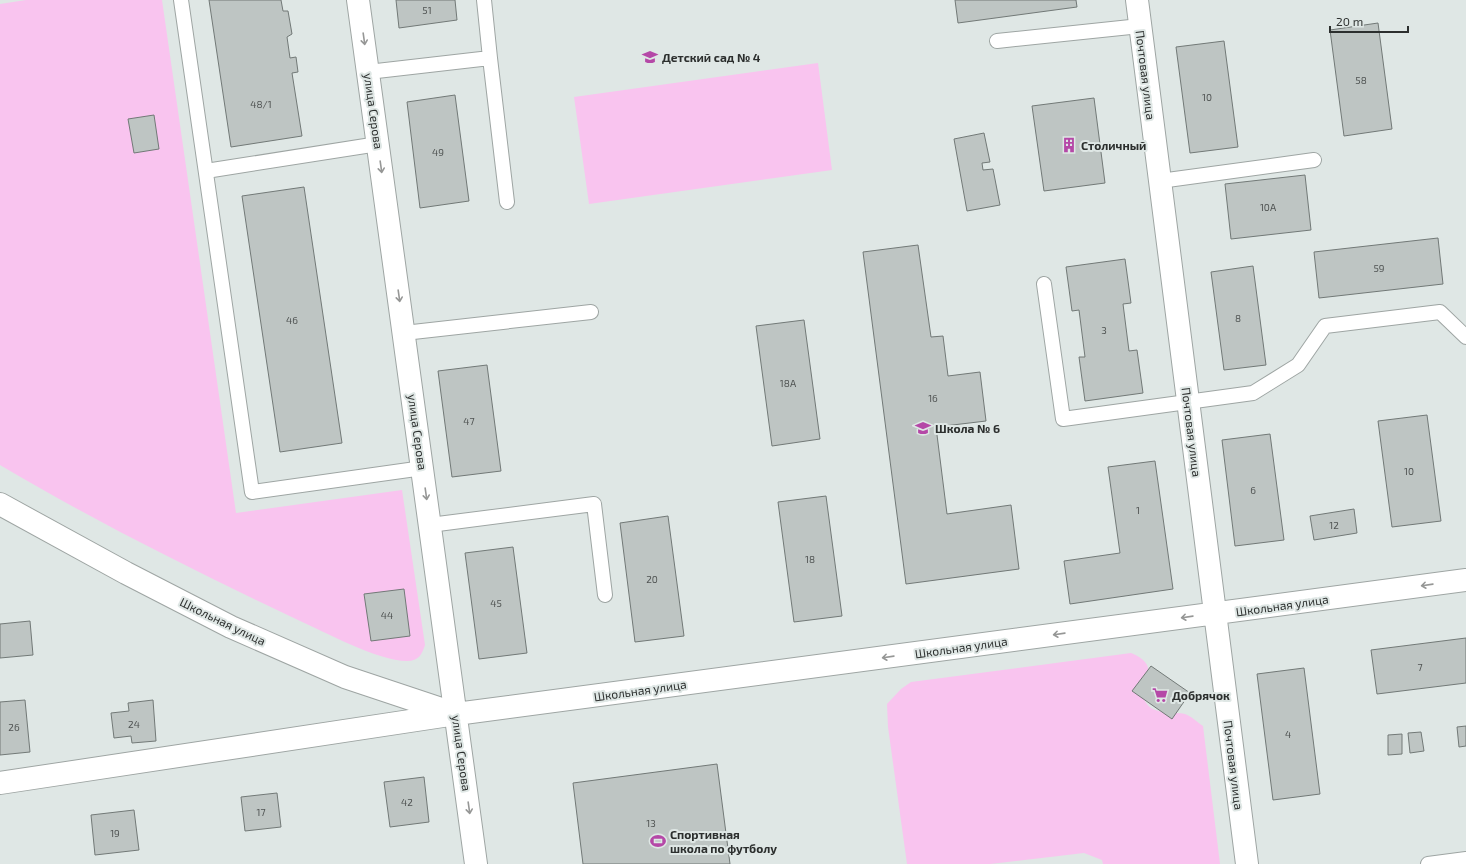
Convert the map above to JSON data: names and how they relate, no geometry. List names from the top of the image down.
{
  "streets": {
    "street": ["Почтовая улица", "улица Серова", "Школьная улица"]
  },
  "crossings": [
    ["Почтовая улица", "Школьная улица"],
    ["улица Серова", "Школьная улица"]
  ],
  "one_way": ["улица Серова", "Школьная улица"],
  "places": {
    "school or university": ["Детский сад № 4", "Школа № 6"],
    "building": ["Столичный"],
    "supermarket": ["Добрячок"],
    "sports": ["Спортивная школа по футболу"]
  },
  "house_numbers": [
    "51",
    "58",
    "10",
    "48/1",
    "49",
    "10А",
    "59",
    "8",
    "46",
    "3",
    "18А",
    "16",
    "47",
    "10",
    "6",
    "1",
    "12",
    "18",
    "20",
    "45",
    "44",
    "7",
    "24",
    "26",
    "4",
    "42",
    "17",
    "13",
    "19"
  ],
  "scale_bar": "20 m"
}
